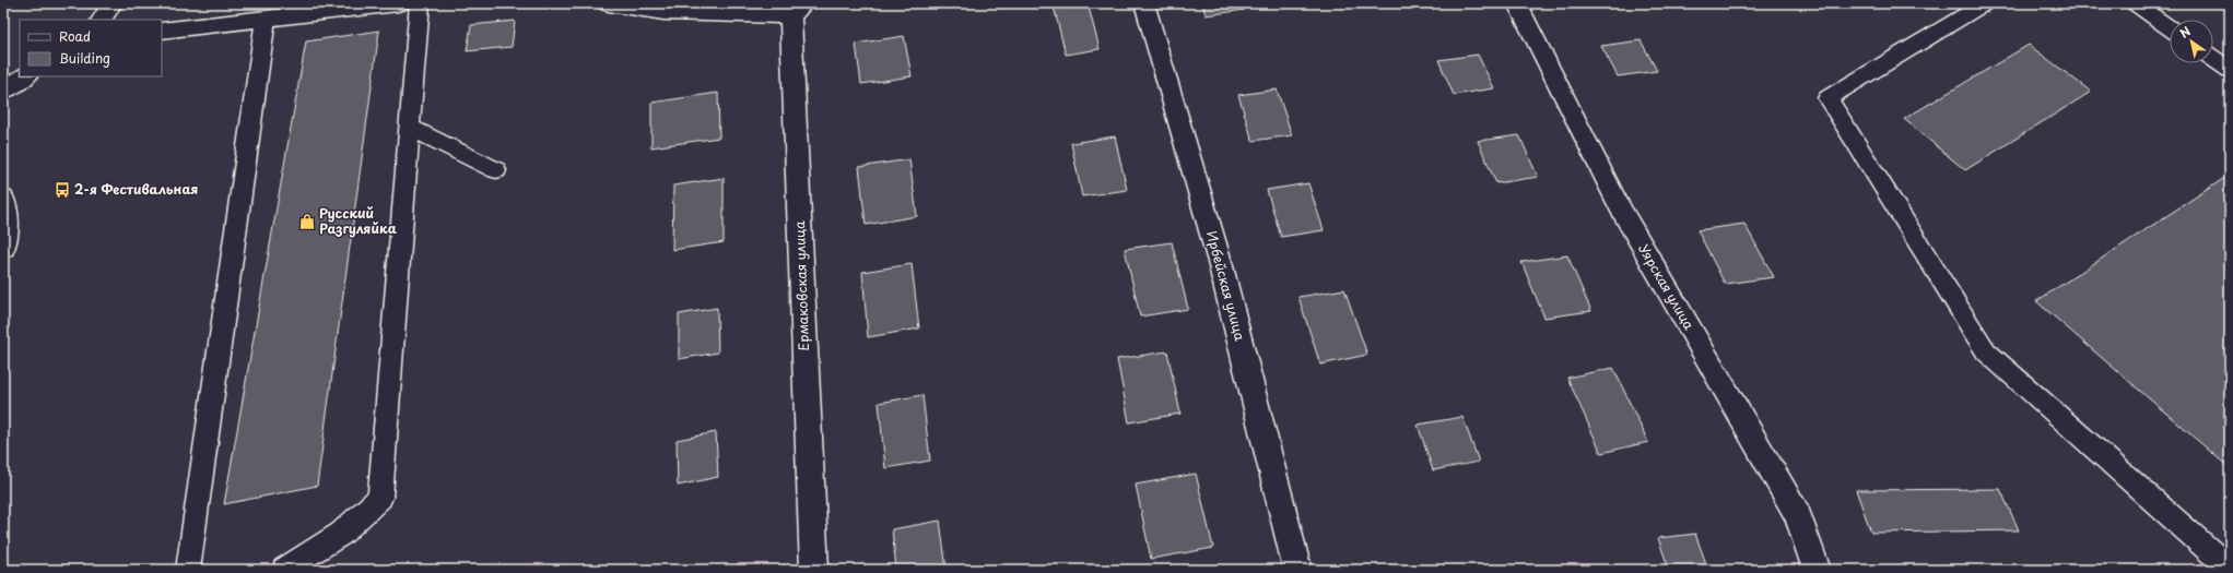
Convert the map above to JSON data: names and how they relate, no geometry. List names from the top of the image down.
{
  "streets": {
    "street": ["Ермаковская улица", "Ирбейская улица", "Уярская улица"]
  },
  "places": {
    "bus stop": ["2-я Фестивальная"],
    "shop": ["Русский Разгуляйка"]
  },
  "legend": ["Road", "Building"],
  "north": "top left"
}
